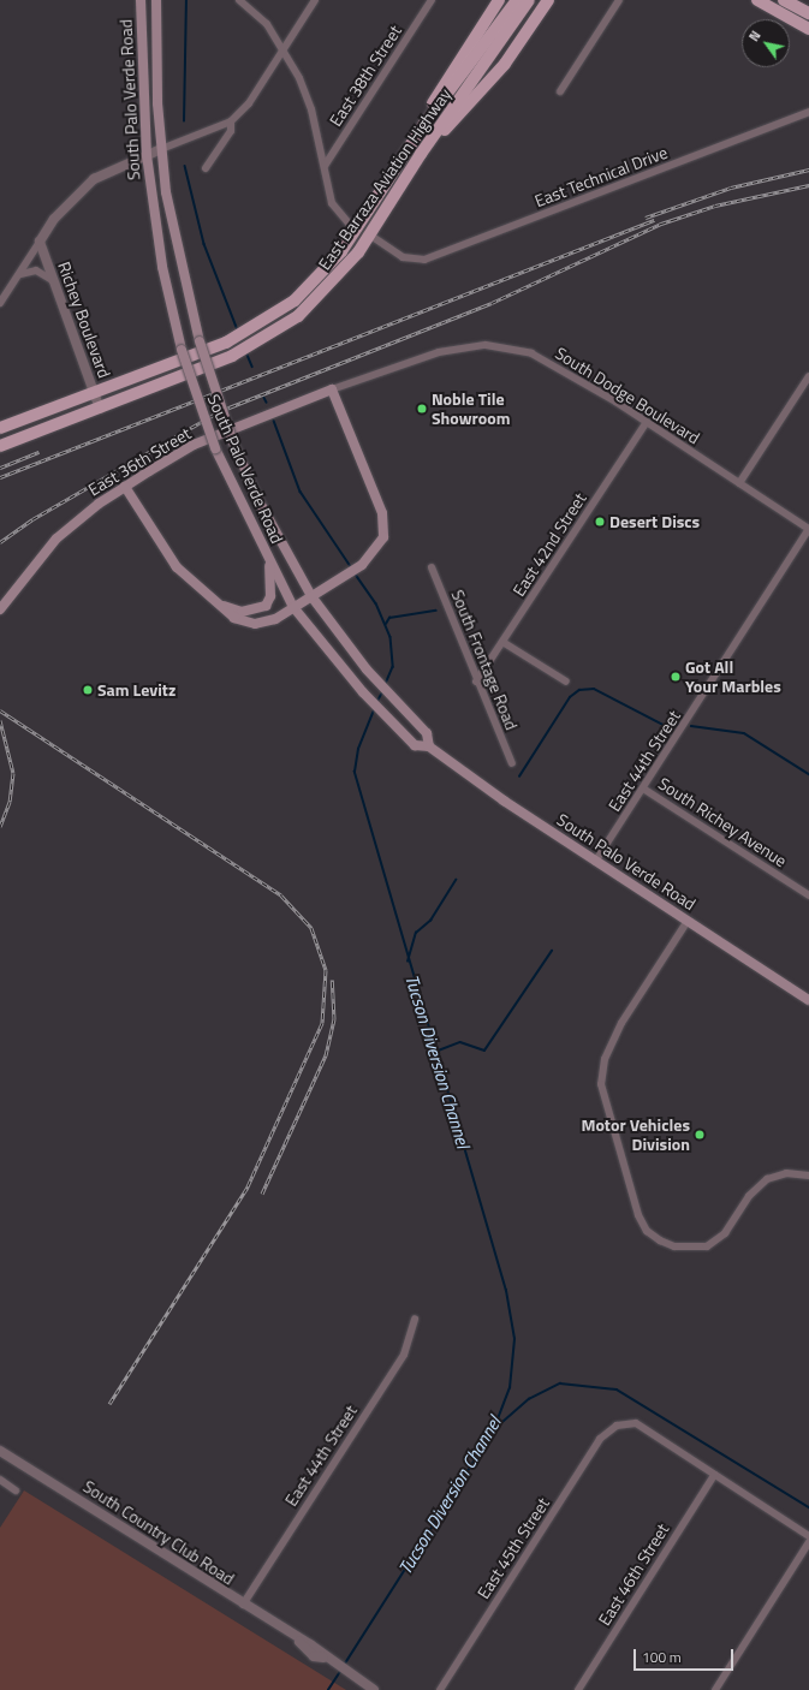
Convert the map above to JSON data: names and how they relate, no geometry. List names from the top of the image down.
{
  "streets": {
    "main road": ["South Palo Verde Road", "East Barraza Aviation Highway", "East 36th Street"],
    "street": [
      "East 38th Street",
      "East Technical Drive",
      "Richey Boulevard",
      "South Dodge Boulevard",
      "East 42nd Street",
      "South Frontage Road",
      "East 44th Street",
      "South Richey Avenue",
      "South Country Club Road",
      "East 45th Street",
      "East 46th Street"
    ]
  },
  "crossings": [
    ["South Palo Verde Road", "East 44th Street"],
    ["East Technical Drive", "East Barraza Aviation Highway"],
    ["East Barraza Aviation Highway", "Richey Boulevard"],
    ["South Dodge Boulevard", "East 36th Street"],
    ["South Dodge Boulevard", "East 42nd Street"],
    ["South Dodge Boulevard", "East 44th Street"],
    ["East 42nd Street", "South Frontage Road"],
    ["East 44th Street", "South Richey Avenue"],
    ["East 44th Street", "South Country Club Road"],
    ["East 45th Street", "East 46th Street"]
  ],
  "water": ["Tucson Diversion Channel"],
  "places": [
    "Noble Tile Showroom",
    "Desert Discs",
    "Got All Your Marbles",
    "Sam Levitz",
    "Motor Vehicles Division"
  ],
  "scale_bar": "100 m",
  "north": "top left"
}
